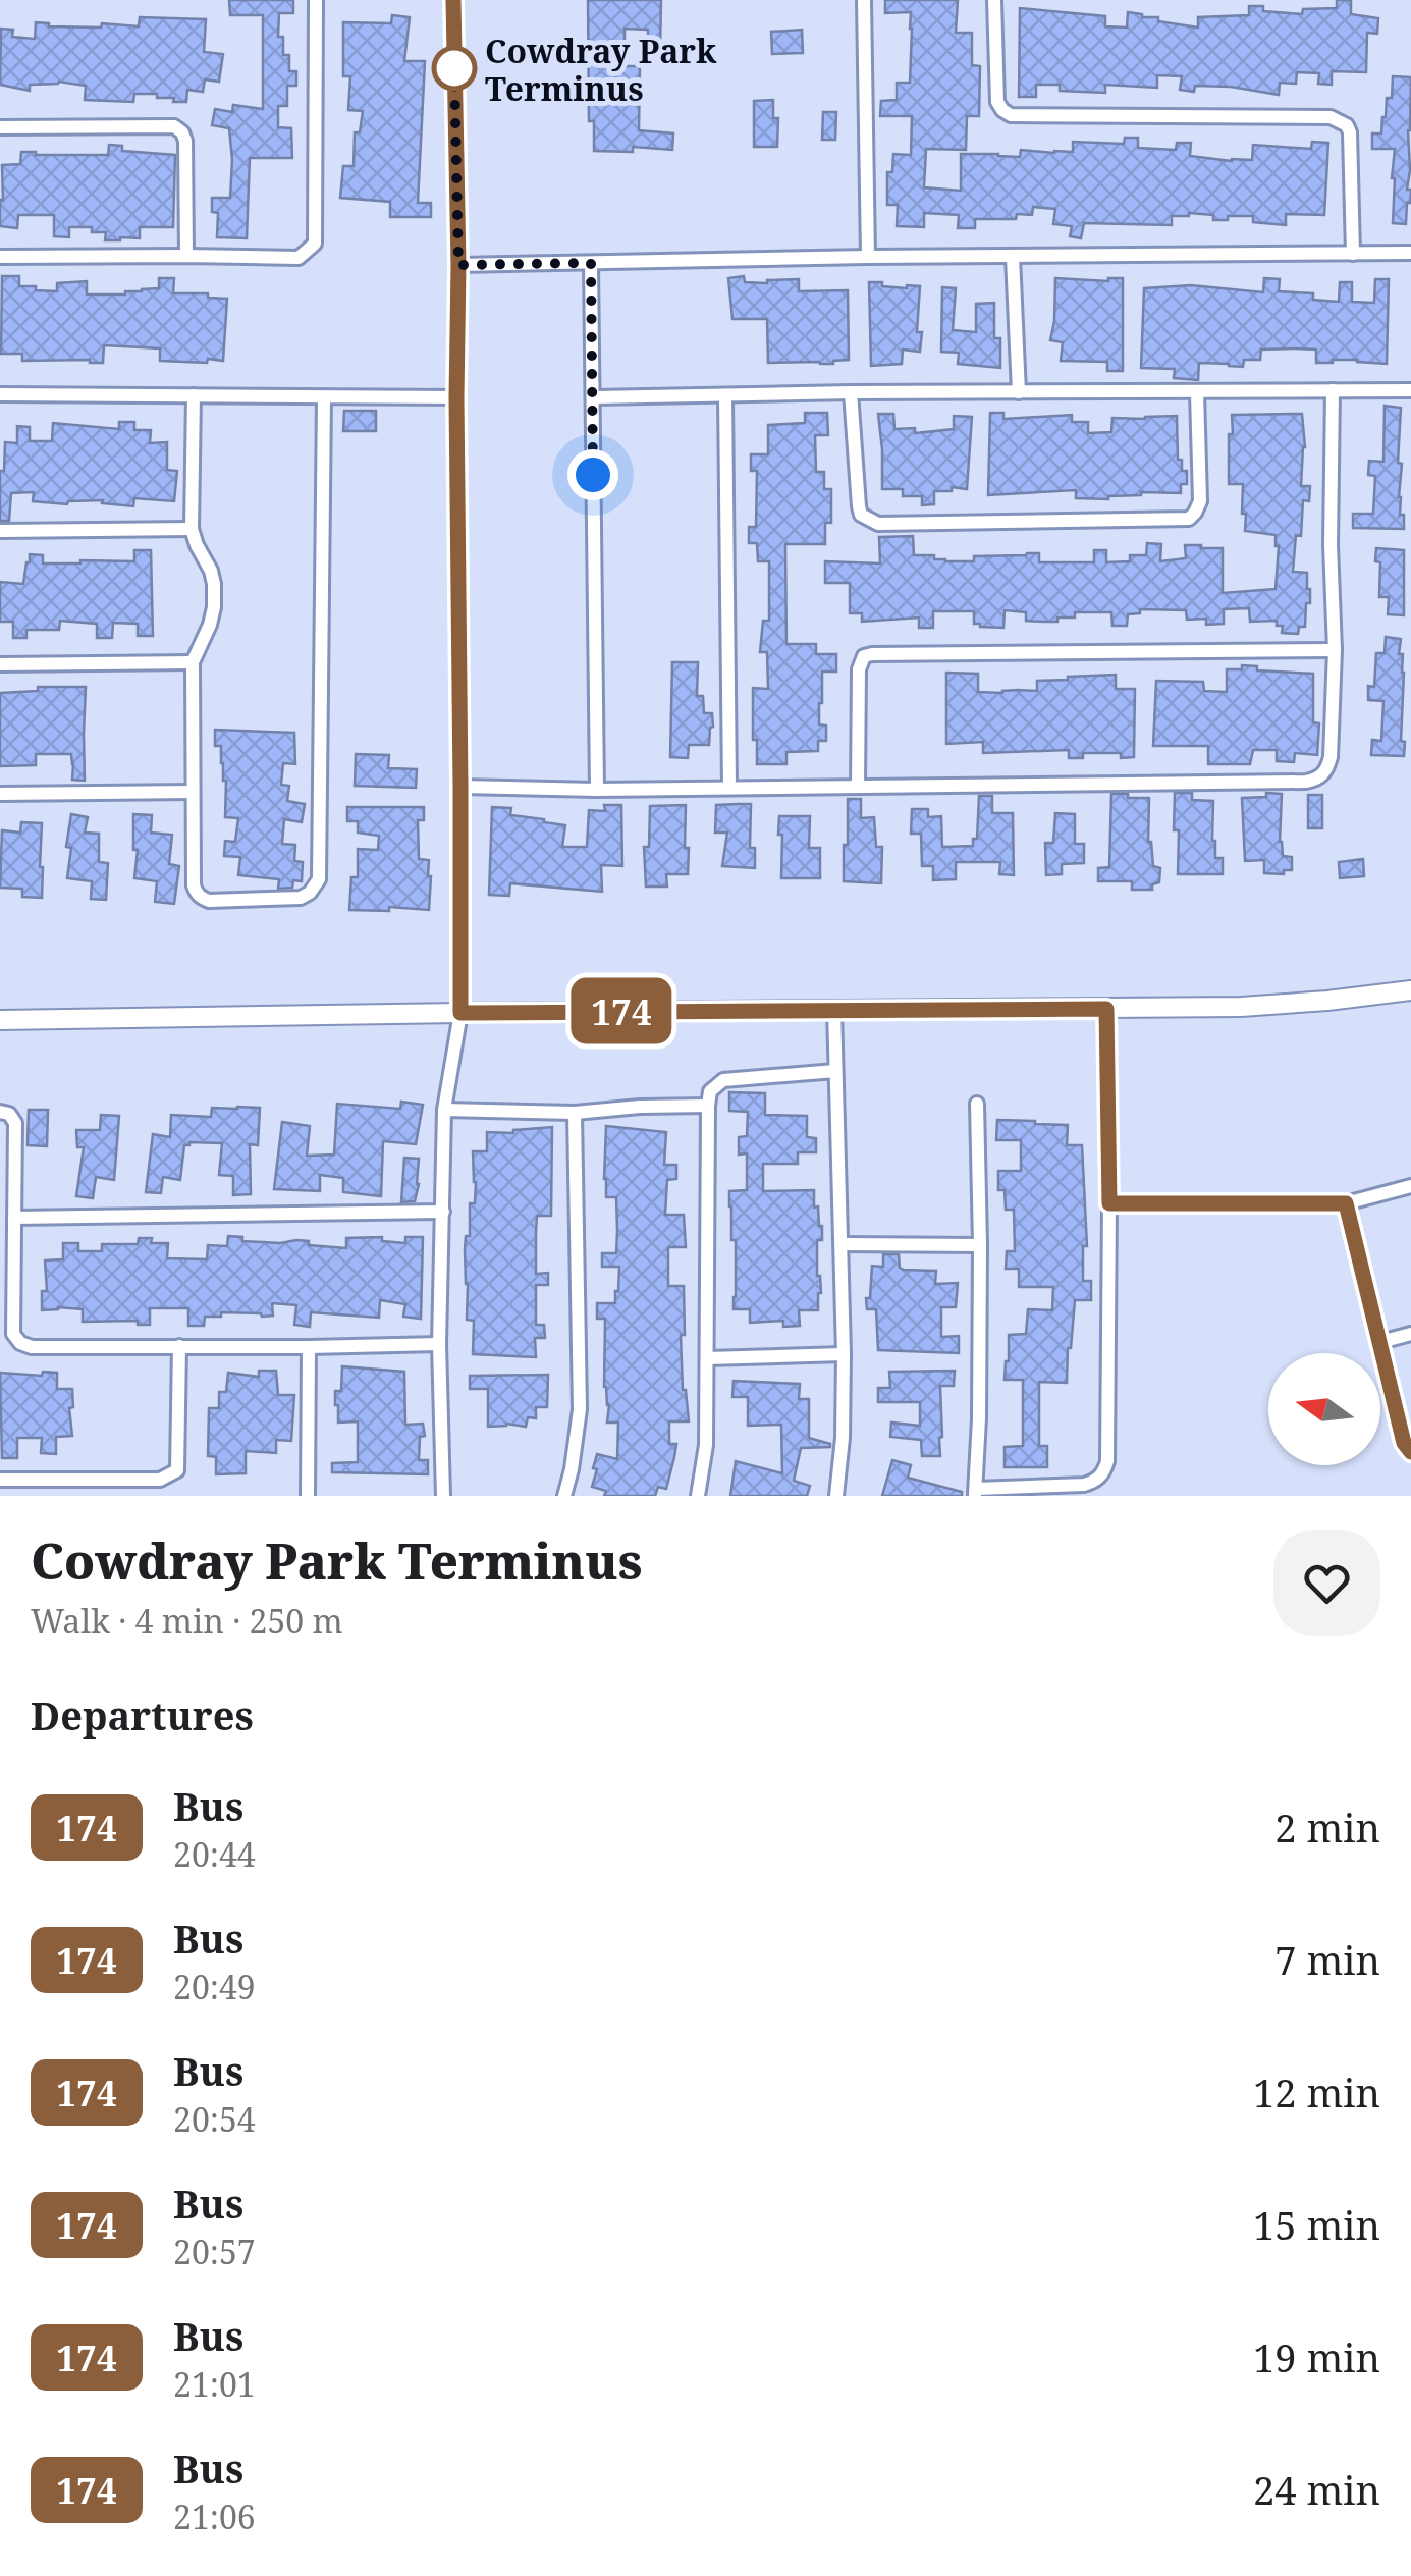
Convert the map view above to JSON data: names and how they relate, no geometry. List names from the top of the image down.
{
  "places": ["Cowdray Park Terminus"],
  "lines": ["bus line 174"],
  "north": "left",
  "page": {
    "on_map": "174",
    "heading": [
      ["Cowdray Park Terminus", "Walk · 4 min · 250 m"],
      "Departures"
    ],
    "list": [
      {
        "mark": "174",
        "name": "Bus",
        "note": "20:44",
        "value": "2 min"
      },
      {
        "mark": "174",
        "name": "Bus",
        "note": "20:49",
        "value": "7 min"
      },
      {
        "mark": "174",
        "name": "Bus",
        "note": "20:54",
        "value": "12 min"
      },
      {
        "mark": "174",
        "name": "Bus",
        "note": "20:57",
        "value": "15 min"
      },
      {
        "mark": "174",
        "name": "Bus",
        "note": "21:01",
        "value": "19 min"
      },
      {
        "mark": "174",
        "name": "Bus",
        "note": "21:06",
        "value": "24 min"
      }
    ]
  }
}
